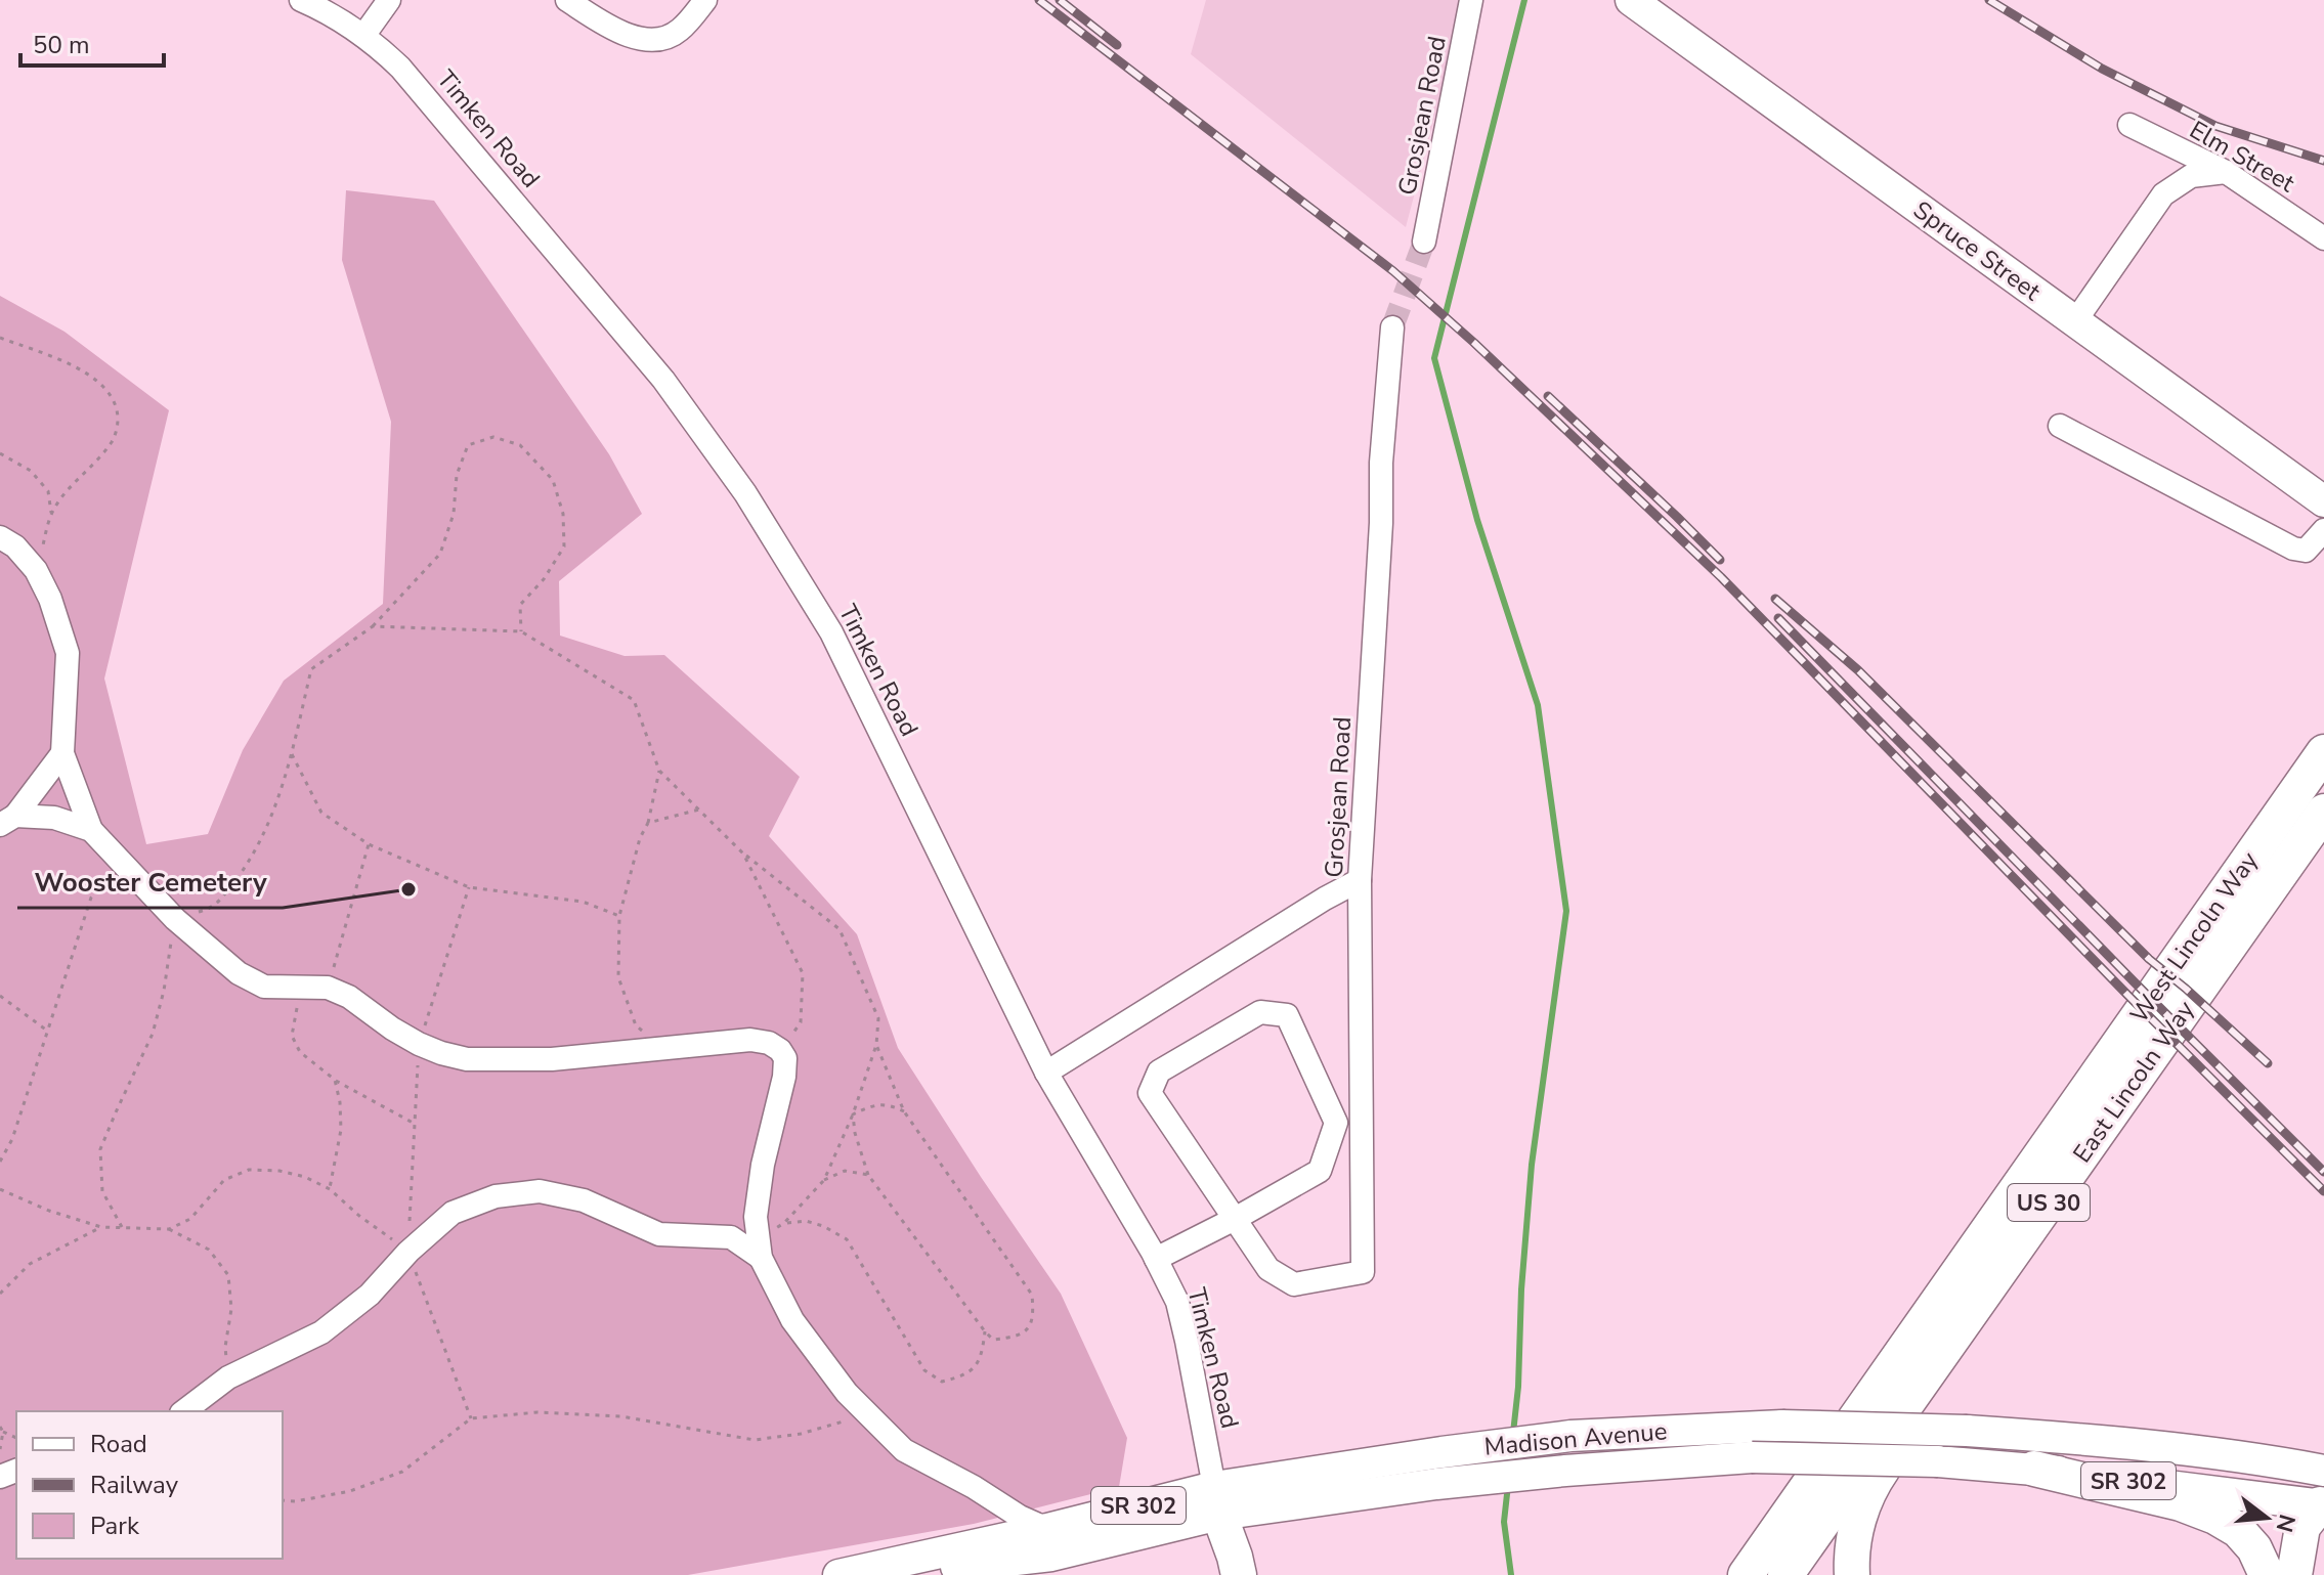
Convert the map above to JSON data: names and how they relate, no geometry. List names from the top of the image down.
{
  "streets": {
    "highway": ["West Lincoln Way", "East Lincoln Way", "US 30"],
    "main road": ["Spruce Street", "Madison Avenue", "SR 302"],
    "street": ["Grosjean Road", "Timken Road", "Elm Street"]
  },
  "crossings": [
    ["Timken Road", "Madison Avenue"],
    ["West Lincoln Way", "East Lincoln Way"]
  ],
  "places": ["Wooster Cemetery"],
  "legend": ["Road", "Railway", "Park"],
  "scale_bar": "50 m",
  "north": "right"
}
